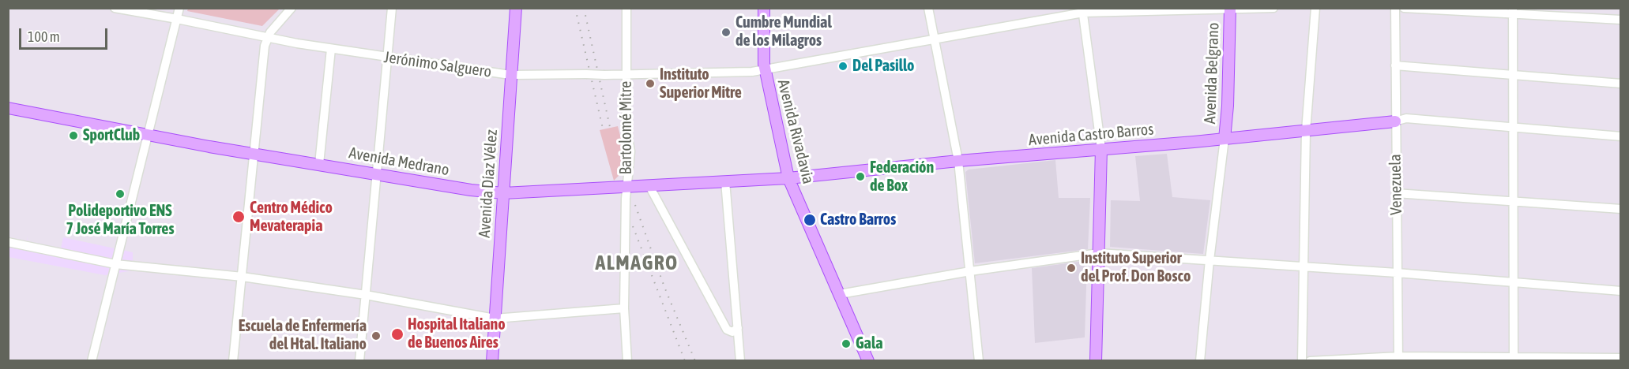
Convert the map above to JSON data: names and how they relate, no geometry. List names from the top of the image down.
{
  "streets": {
    "main road": [
      "Avenida Belgrano",
      "Avenida Rivadavia",
      "Avenida Castro Barros",
      "Avenida Medrano",
      "Avenida Díaz Vélez"
    ],
    "street": ["Jerónimo Salguero", "Bartolomé Mitre", "Venezuela"]
  },
  "crossings": [
    ["Jerónimo Salguero", "Avenida Belgrano"],
    ["Jerónimo Salguero", "Bartolomé Mitre"],
    ["Jerónimo Salguero", "Avenida Rivadavia"],
    ["Jerónimo Salguero", "Avenida Díaz Vélez"],
    ["Avenida Belgrano", "Avenida Castro Barros"],
    ["Bartolomé Mitre", "Avenida Medrano"],
    ["Avenida Rivadavia", "Avenida Castro Barros"],
    ["Avenida Rivadavia", "Avenida Medrano"],
    ["Avenida Castro Barros", "Avenida Medrano"],
    ["Avenida Castro Barros", "Venezuela"],
    ["Avenida Medrano", "Avenida Díaz Vélez"]
  ],
  "districts": ["ALMAGRO"],
  "places": [
    "Cumbre Mundial de los Milagros",
    "Del Pasillo",
    "Instituto Superior Mitre",
    "SportClub",
    "Federación de Box",
    "Polideportivo ENS 7 José María Torres",
    "Centro Médico Mevaterapia",
    "Castro Barros",
    "Instituto Superior del Prof. Don Bosco",
    "Hospital Italiano de Buenos Aires",
    "Escuela de Enfermería del Htal. Italiano",
    "Gala"
  ],
  "scale_bar": "100 m"
}
